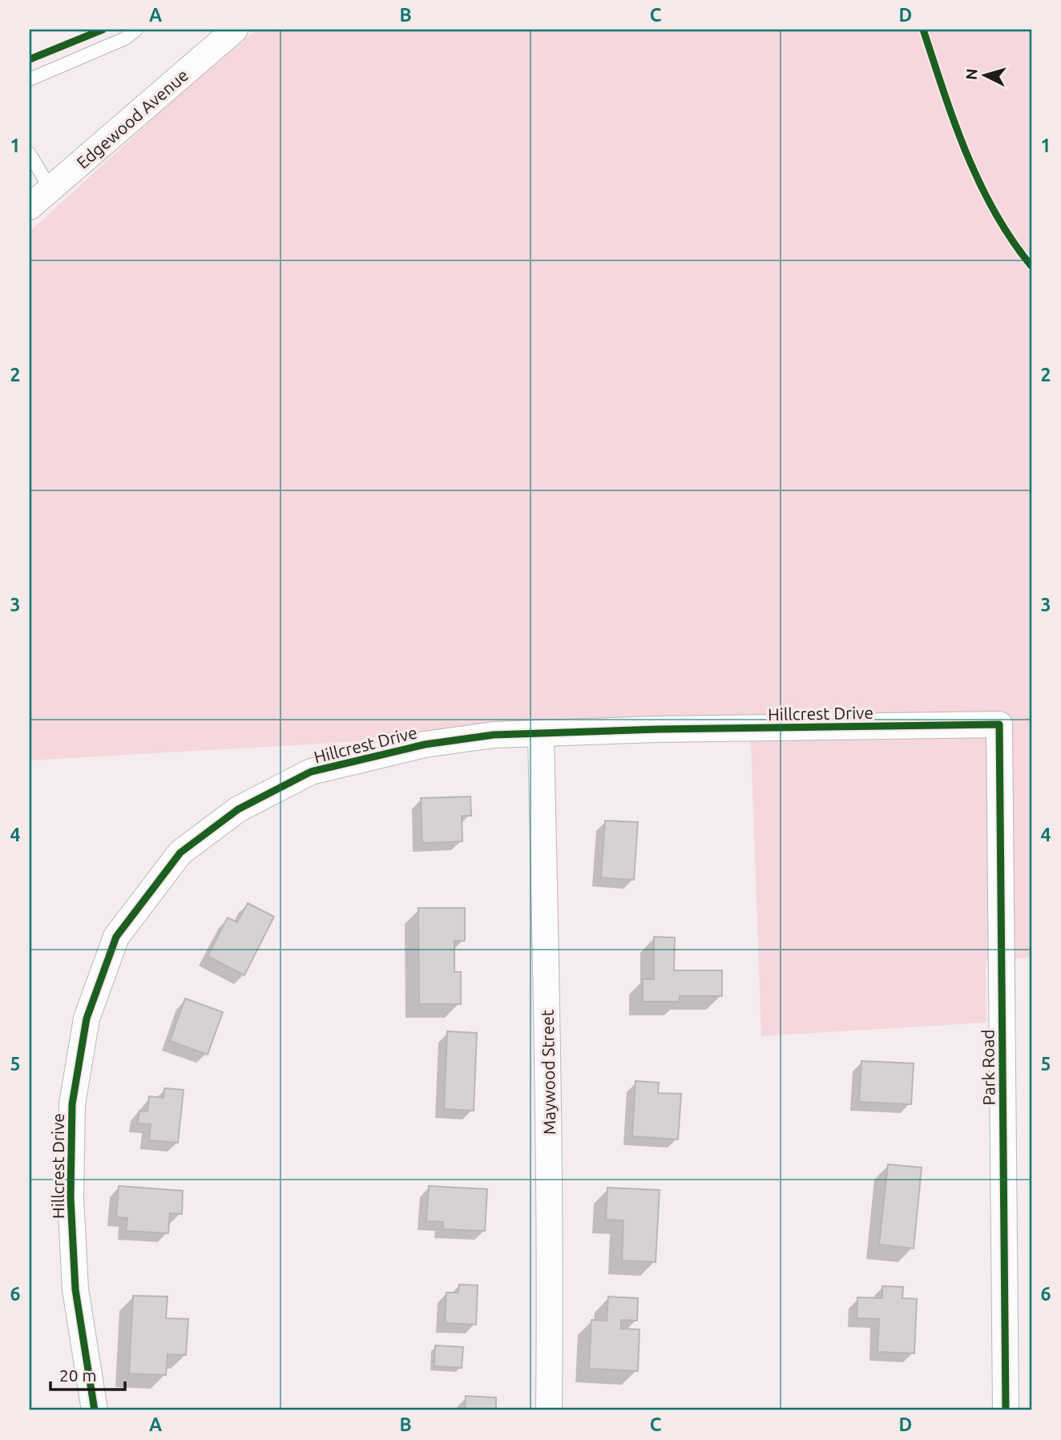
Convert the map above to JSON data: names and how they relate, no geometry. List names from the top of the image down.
{
  "streets": {
    "street": [
      "Edgewood Avenue",
      "Hillcrest Drive",
      "Park Road",
      "Maywood Street"
    ]
  },
  "crossings": [
    ["Hillcrest Drive", "Park Road"],
    ["Hillcrest Drive", "Maywood Street"]
  ],
  "scale_bar": "20 m",
  "north": "left",
  "grid": {
    "columns": [
      "A",
      "B",
      "C",
      "D"
    ],
    "rows": [
      "1",
      "2",
      "3",
      "4",
      "5",
      "6"
    ]
  }
}
